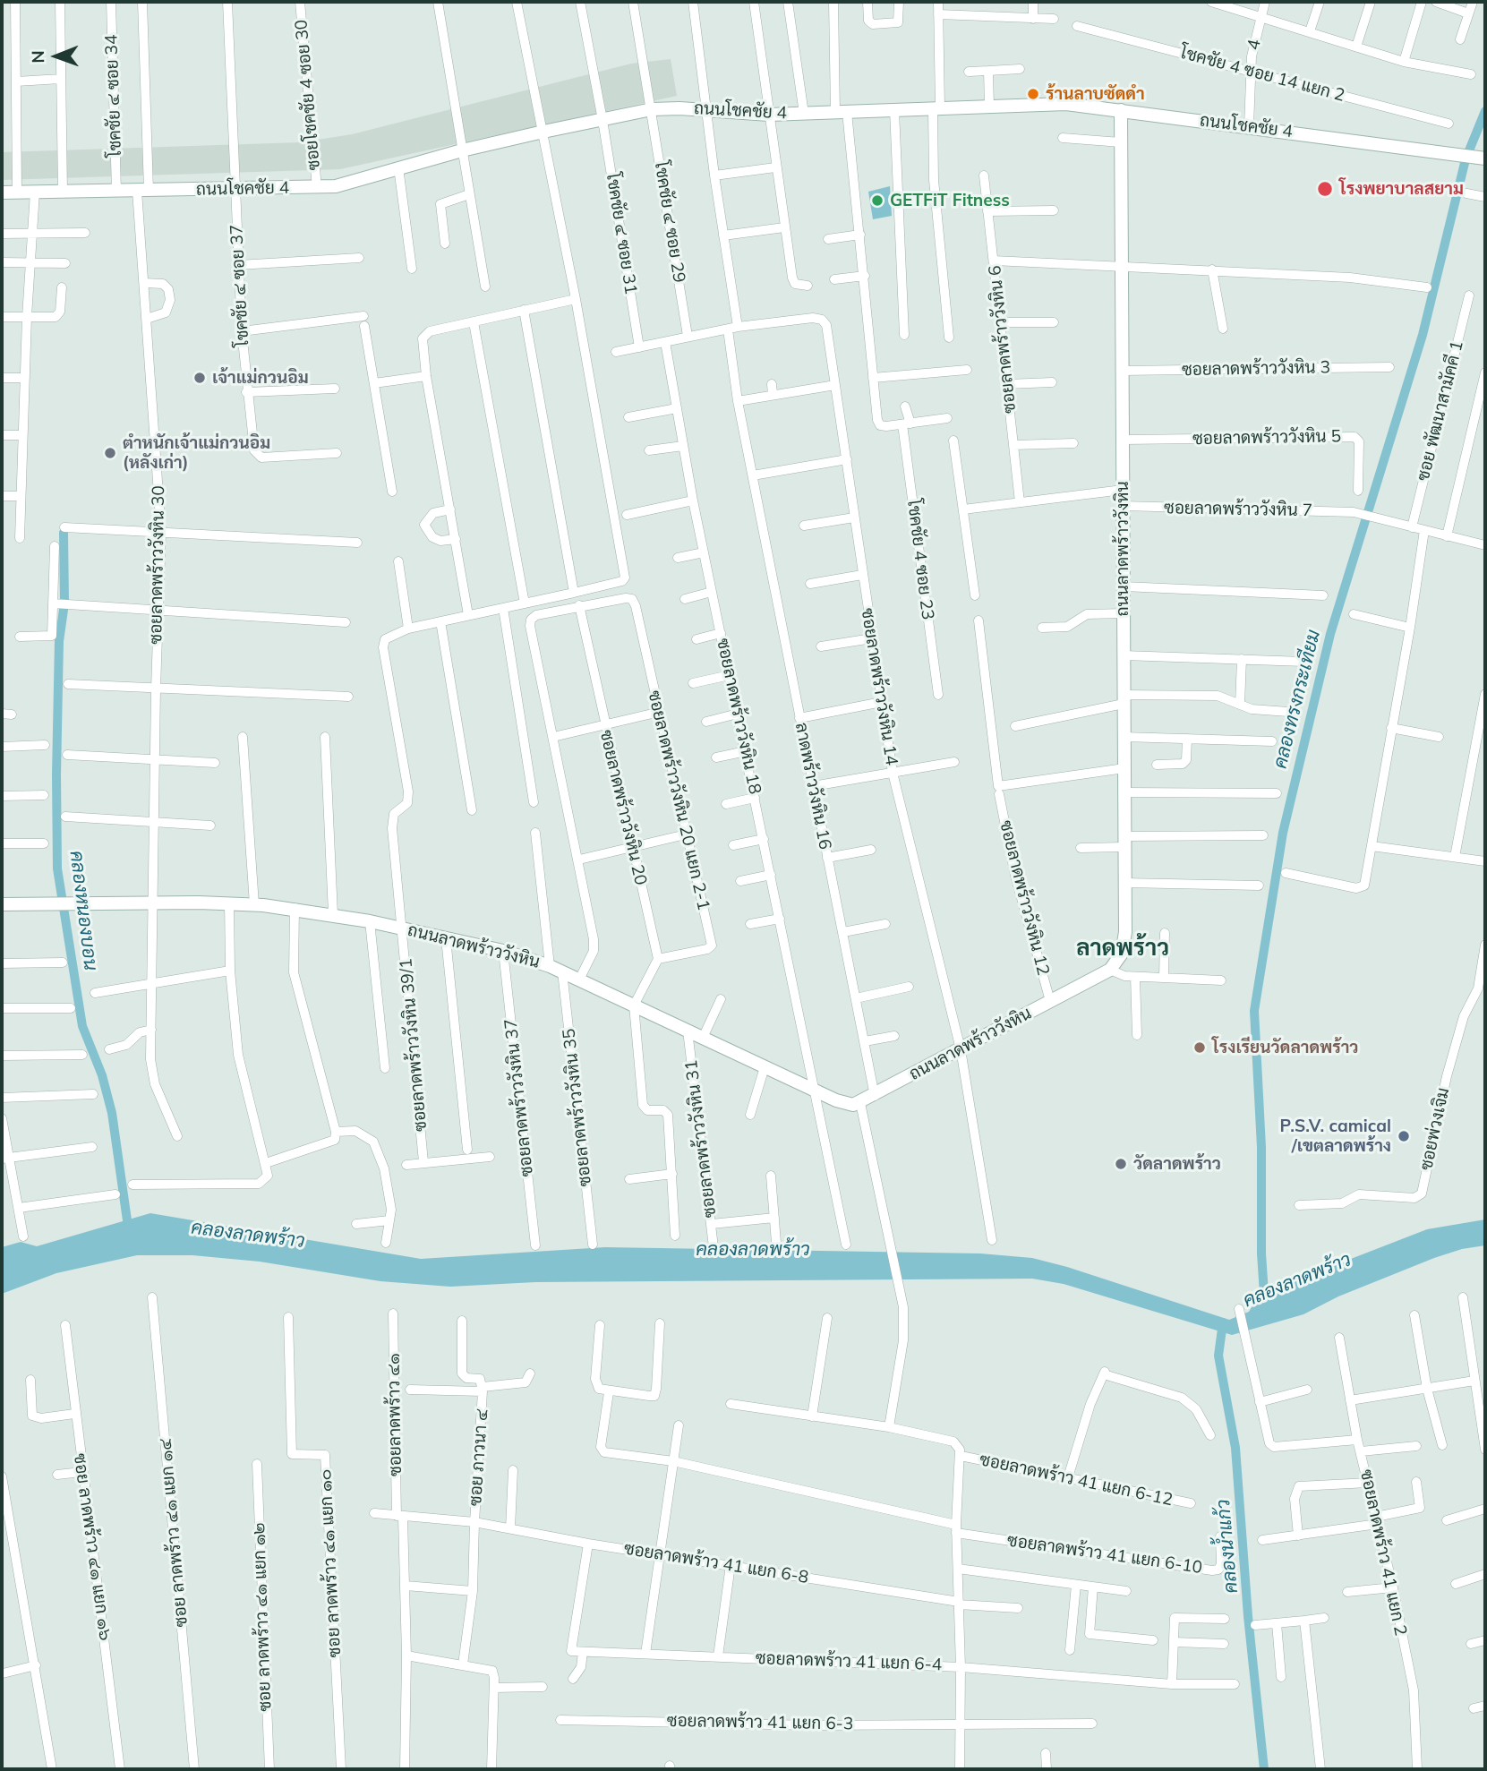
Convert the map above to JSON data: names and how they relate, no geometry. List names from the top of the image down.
{
  "streets": {
    "main road": ["ถนนโชคชัย 4", "ถนนลาดพร้าววังหิน"],
    "street": [
      "4",
      "โชคชัย 4 ซอย 14 แยก 2",
      "ซอยโชคชัย 4 ซอย 30",
      "โชคชัย ๔ ซอย 34",
      "โชคชัย ๔ ซอย 29",
      "โชคชัย ๔ ซอย 31",
      "โชคชัย ๔ ซอย 37",
      "ซอยลาดพร้าววังหิน 6",
      "ซอยลาดพร้าววังหิน 3",
      "ซอย พัฒนาสามัคคี 1",
      "ซอยลาดพร้าววังหิน 5",
      "ซอยลาดพร้าววังหิน 7",
      "โชคชัย 4 ซอย 23",
      "ซอยลาดพร้าววังหิน 30",
      "ซอยลาดพร้าววังหิน 14",
      "ซอยลาดพร้าววังหิน 18",
      "ลาดพร้าววังหิน 16",
      "ซอยลาดพร้าววังหิน 20 แยก 2-1",
      "ซอยลาดพร้าววังหิน 20",
      "ซอยลาดพร้าววังหิน 12",
      "ซอยลาดพร้าววังหิน 39/1",
      "ซอยลาดพร้าววังหิน 37",
      "ซอยลาดพร้าววังหิน 35",
      "ซอยพ่วงเจิม",
      "ซอยลาดพร้าววังหิน 31",
      "ซอยลาดพร้าว ๔๑",
      "ซอย ภาวนา ๔",
      "ซอยลาดพร้าว 41 แยก 6-12",
      "ซอย ลาดพร้าว ๔๑ แยก ๑๔",
      "ซอย ลาดพร้าว ๔๑ แยก ๑๖",
      "ซอยลาดพร้าว 41 แยก 2",
      "ซอยลาดพร้าว 41 แยก 6-10",
      "ซอย ลาดพร้าว ๔๑ แยก ๑๐",
      "ซอยลาดพร้าว 41 แยก 6-8",
      "ซอย ลาดพร้าว ๔๑ แยก ๑๒",
      "ซอยลาดพร้าว 41 แยก 6-4",
      "ซอยลาดพร้าว 41 แยก 6-3"
    ]
  },
  "crossings": [
    ["4", "โชคชัย 4 ซอย 14 แยก 2"],
    ["4", "ถนนโชคชัย 4"],
    ["ซอยโชคชัย 4 ซอย 30", "ถนนโชคชัย 4"],
    ["โชคชัย ๔ ซอย 34", "ถนนโชคชัย 4"],
    ["ถนนโชคชัย 4", "โชคชัย ๔ ซอย 29"],
    ["ถนนโชคชัย 4", "โชคชัย ๔ ซอย 31"],
    ["ถนนโชคชัย 4", "โชคชัย ๔ ซอย 37"],
    ["ถนนโชคชัย 4", "ถนนลาดพร้าววังหิน"],
    ["ถนนโชคชัย 4", "ซอยลาดพร้าววังหิน 30"],
    ["ถนนโชคชัย 4", "ลาดพร้าววังหิน 16"],
    ["ซอยลาดพร้าววังหิน 3", "ถนนลาดพร้าววังหิน"],
    ["ซอย พัฒนาสามัคคี 1", "ซอยลาดพร้าววังหิน 7"],
    ["ซอยลาดพร้าววังหิน 5", "ถนนลาดพร้าววังหิน"],
    ["ซอยลาดพร้าววังหิน 7", "ถนนลาดพร้าววังหิน"],
    ["ถนนลาดพร้าววังหิน", "ซอยลาดพร้าววังหิน 30"],
    ["ถนนลาดพร้าววังหิน", "ซอยลาดพร้าววังหิน 14"],
    ["ถนนลาดพร้าววังหิน", "ซอยลาดพร้าววังหิน 18"],
    ["ถนนลาดพร้าววังหิน", "ลาดพร้าววังหิน 16"],
    ["ถนนลาดพร้าววังหิน", "ซอยลาดพร้าววังหิน 12"],
    ["ถนนลาดพร้าววังหิน", "ซอยลาดพร้าววังหิน 39/1"],
    ["ถนนลาดพร้าววังหิน", "ซอยลาดพร้าววังหิน 37"],
    ["ถนนลาดพร้าววังหิน", "ซอยลาดพร้าววังหิน 35"],
    ["ถนนลาดพร้าววังหิน", "ซอยลาดพร้าววังหิน 31"],
    ["ซอยลาดพร้าววังหิน 14", "ลาดพร้าววังหิน 16"],
    ["ซอยลาดพร้าววังหิน 20 แยก 2-1", "ซอยลาดพร้าววังหิน 20"],
    ["ซอยลาดพร้าว ๔๑", "ซอยลาดพร้าว 41 แยก 6-8"],
    ["ซอย ภาวนา ๔", "ซอยลาดพร้าว 41 แยก 6-8"]
  ],
  "districts": ["ลาดพร้าว"],
  "water": [
    "คลองทรงกระเทียม",
    "คลองหนองบอน",
    "คลองลาดพร้าว",
    "คลองน้ำแก้ว"
  ],
  "places": [
    "ร้านลาบซัดดำ",
    "โรงพยาบาลสยาม",
    "GETFiT Fitness",
    "เจ้าแม่กวนอิม",
    "ตำหนักเจ้าแม่กวนอิม (หลังเก่า)",
    "โรงเรียนวัดลาดพร้าว",
    "P.S.V. camical /เขตลาดพร้าง",
    "วัดลาดพร้าว"
  ],
  "north": "left"
}
